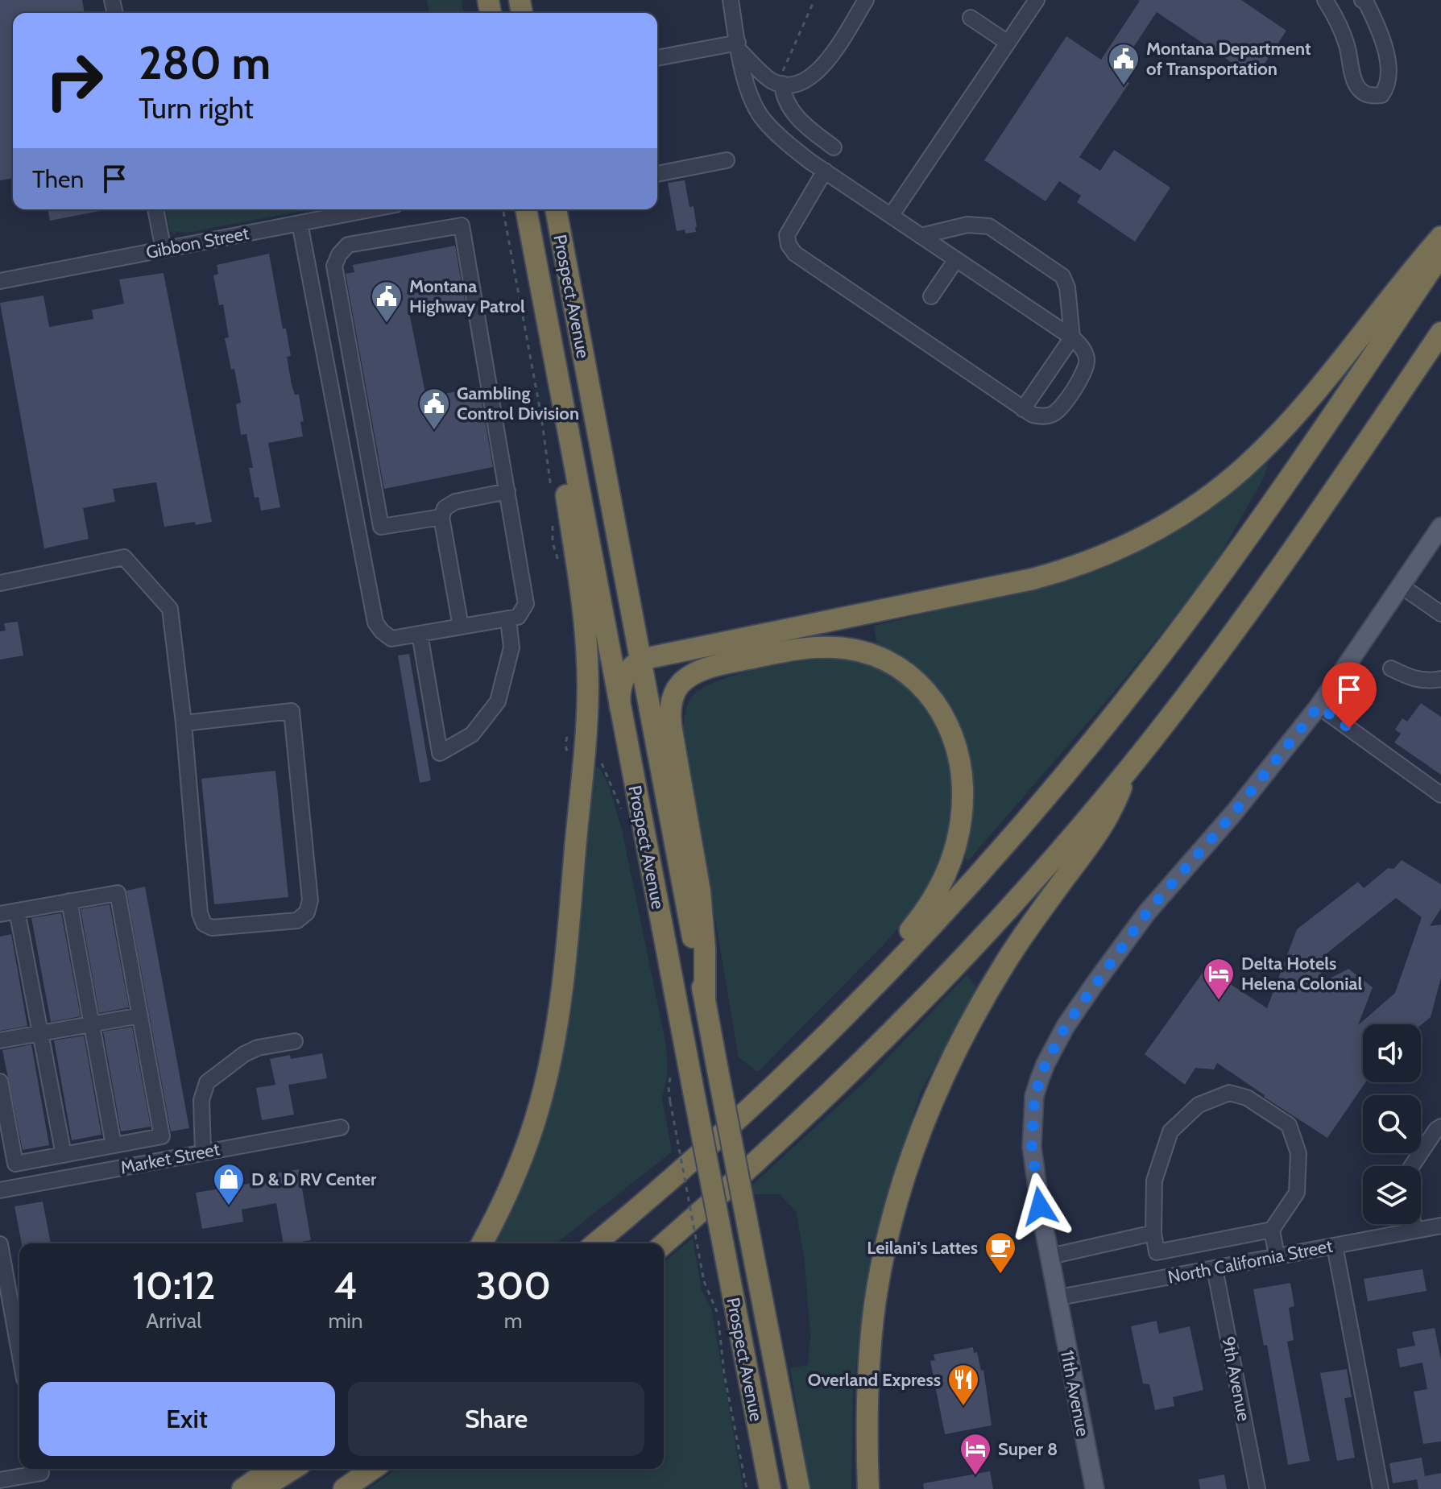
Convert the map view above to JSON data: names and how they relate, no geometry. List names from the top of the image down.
{
  "streets": {
    "highway": ["Prospect Avenue"],
    "main road": ["11th Avenue"],
    "street": [
      "Gibbon Street",
      "Market Street",
      "North California Street",
      "9th Avenue"
    ]
  },
  "crossings": [
    ["North California Street", "9th Avenue"],
    ["North California Street", "11th Avenue"]
  ],
  "places": {
    "public building": ["Montana Department of Transportation", "Montana Highway Patrol", "Gambling Control Division"],
    "hotel": ["Delta Hotels Helena Colonial", "Super 8"],
    "shop": ["D & D RV Center"],
    "cafe": ["Leilani's Lattes"],
    "restaurant": ["Overland Express"]
  },
  "page": {
    "turn": ["280 m", "Turn right"],
    "then": "Then",
    "eta": [
      "10:12",
      "Arrival",
      "4",
      "min",
      "300",
      "m"
    ],
    "buttons": ["Exit", "Share"]
  }
}
